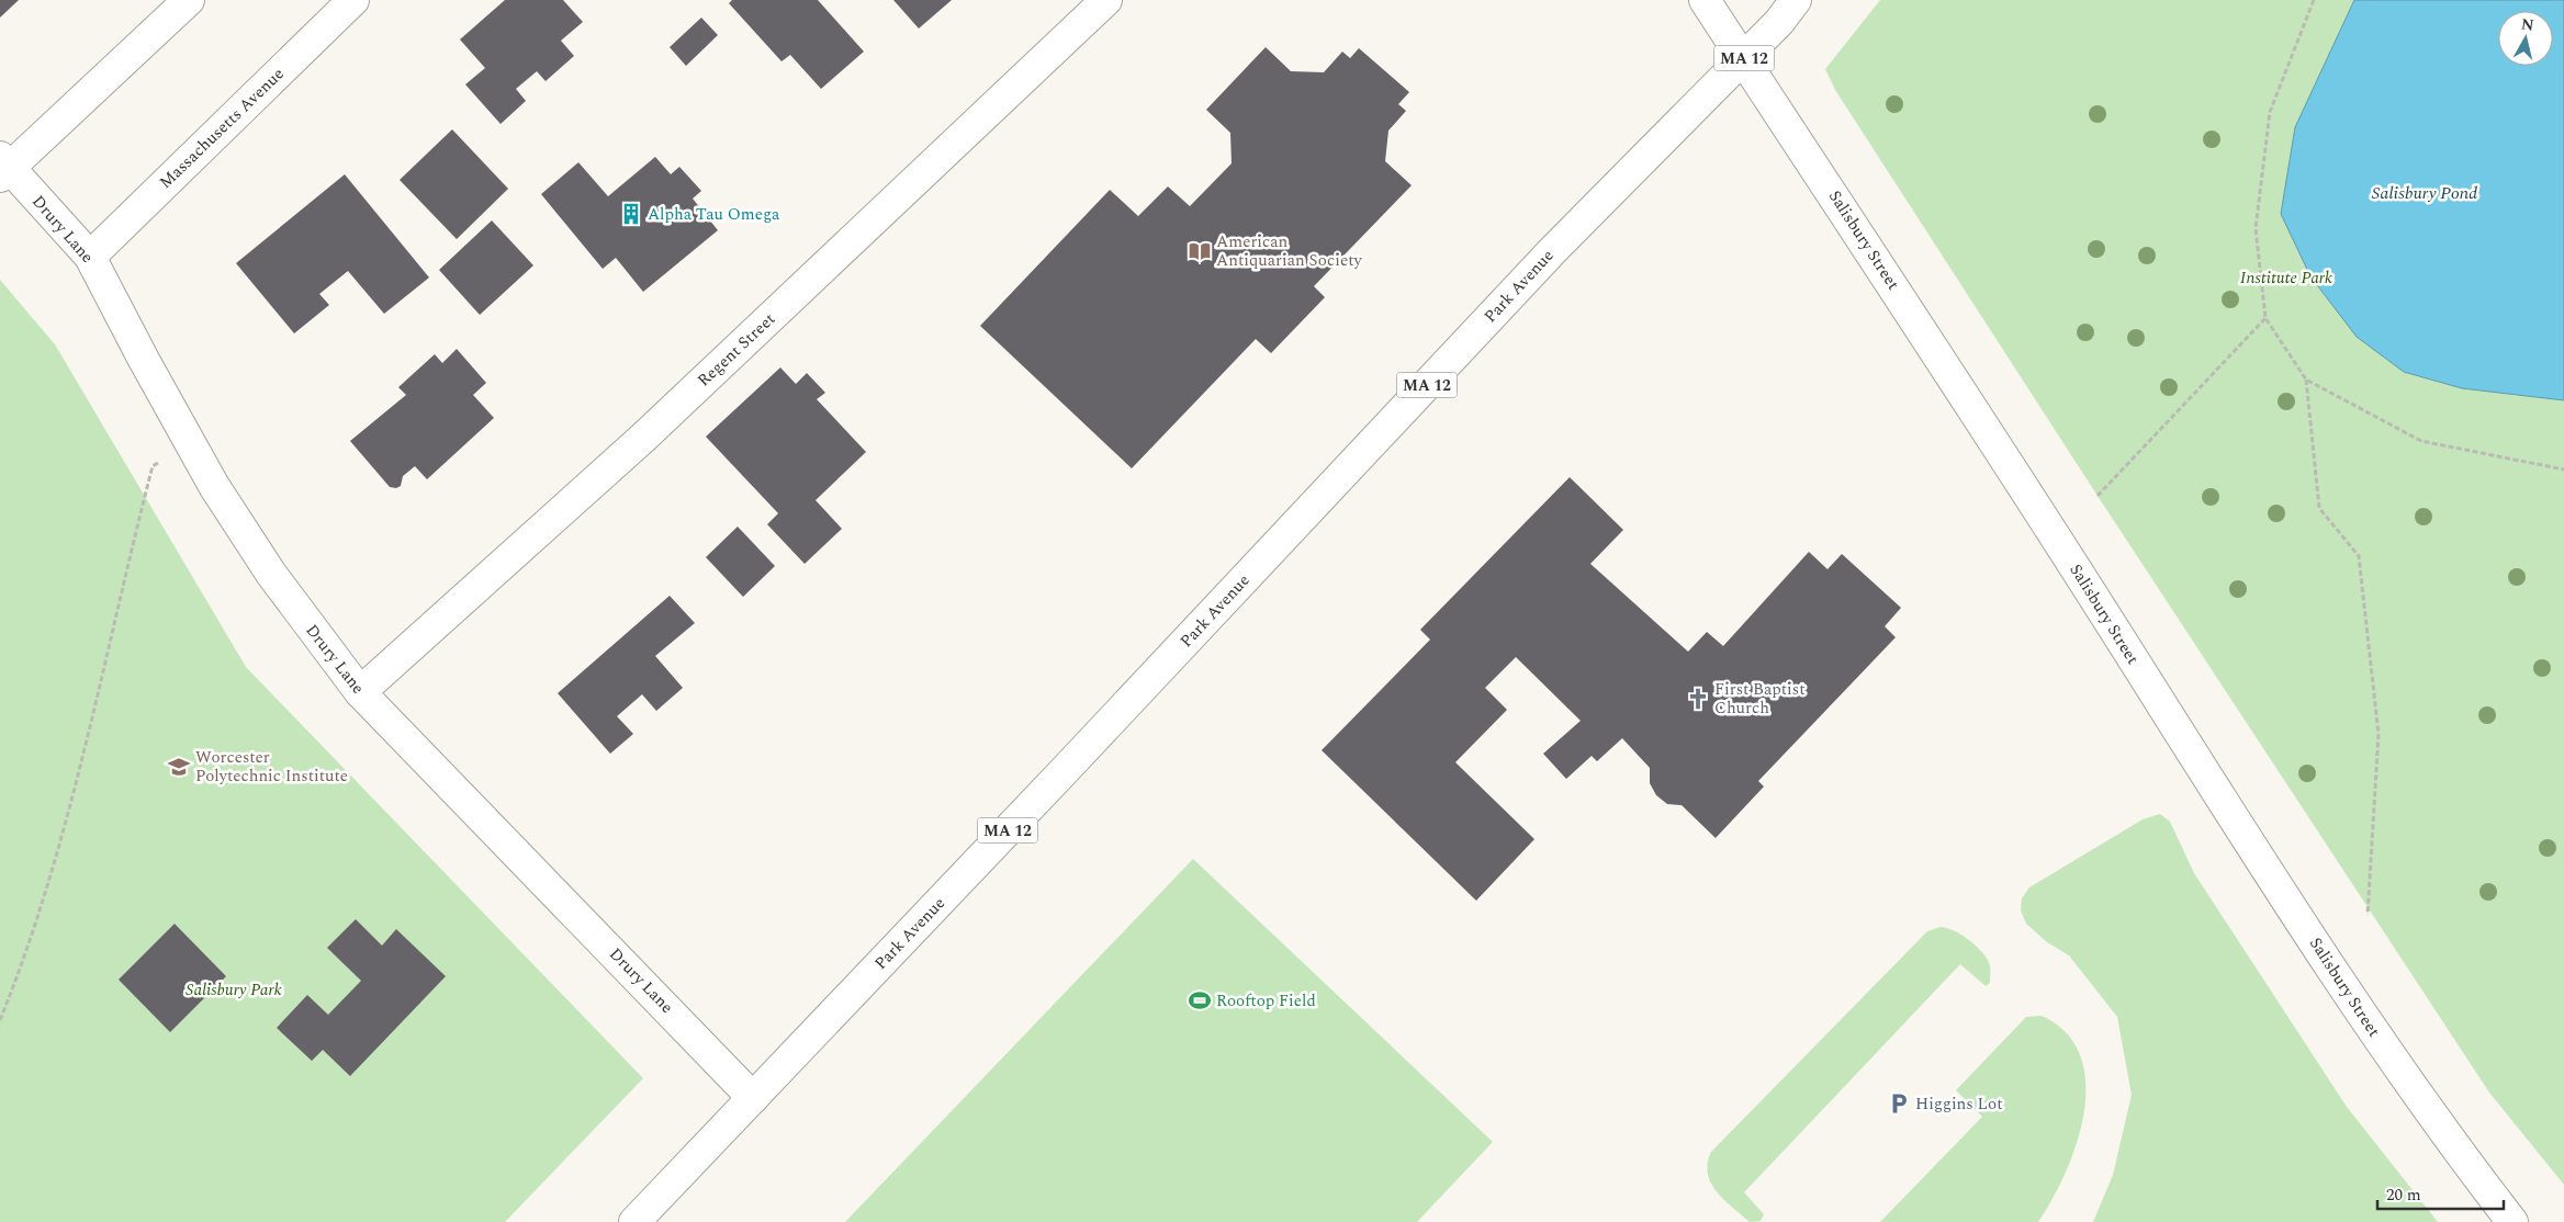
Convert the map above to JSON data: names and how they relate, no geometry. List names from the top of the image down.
{
  "streets": {
    "main road": [
      "MA 12",
      "Massachusetts Avenue",
      "Drury Lane",
      "Salisbury Street",
      "Park Avenue",
      "Regent Street"
    ]
  },
  "crossings": [
    ["Massachusetts Avenue", "Drury Lane"],
    ["Drury Lane", "Park Avenue"],
    ["Drury Lane", "Regent Street"],
    ["Salisbury Street", "Park Avenue"]
  ],
  "water": ["Salisbury Pond"],
  "parks": ["Institute Park", "Salisbury Park"],
  "places": {
    "building": ["Alpha Tau Omega"],
    "library": ["American Antiquarian Society"],
    "church": ["First Baptist Church"],
    "school or university": ["Worcester Polytechnic Institute"],
    "sports": ["Rooftop Field"],
    "parking": ["Higgins Lot"]
  },
  "scale_bar": "20 m",
  "north": "top"
}
